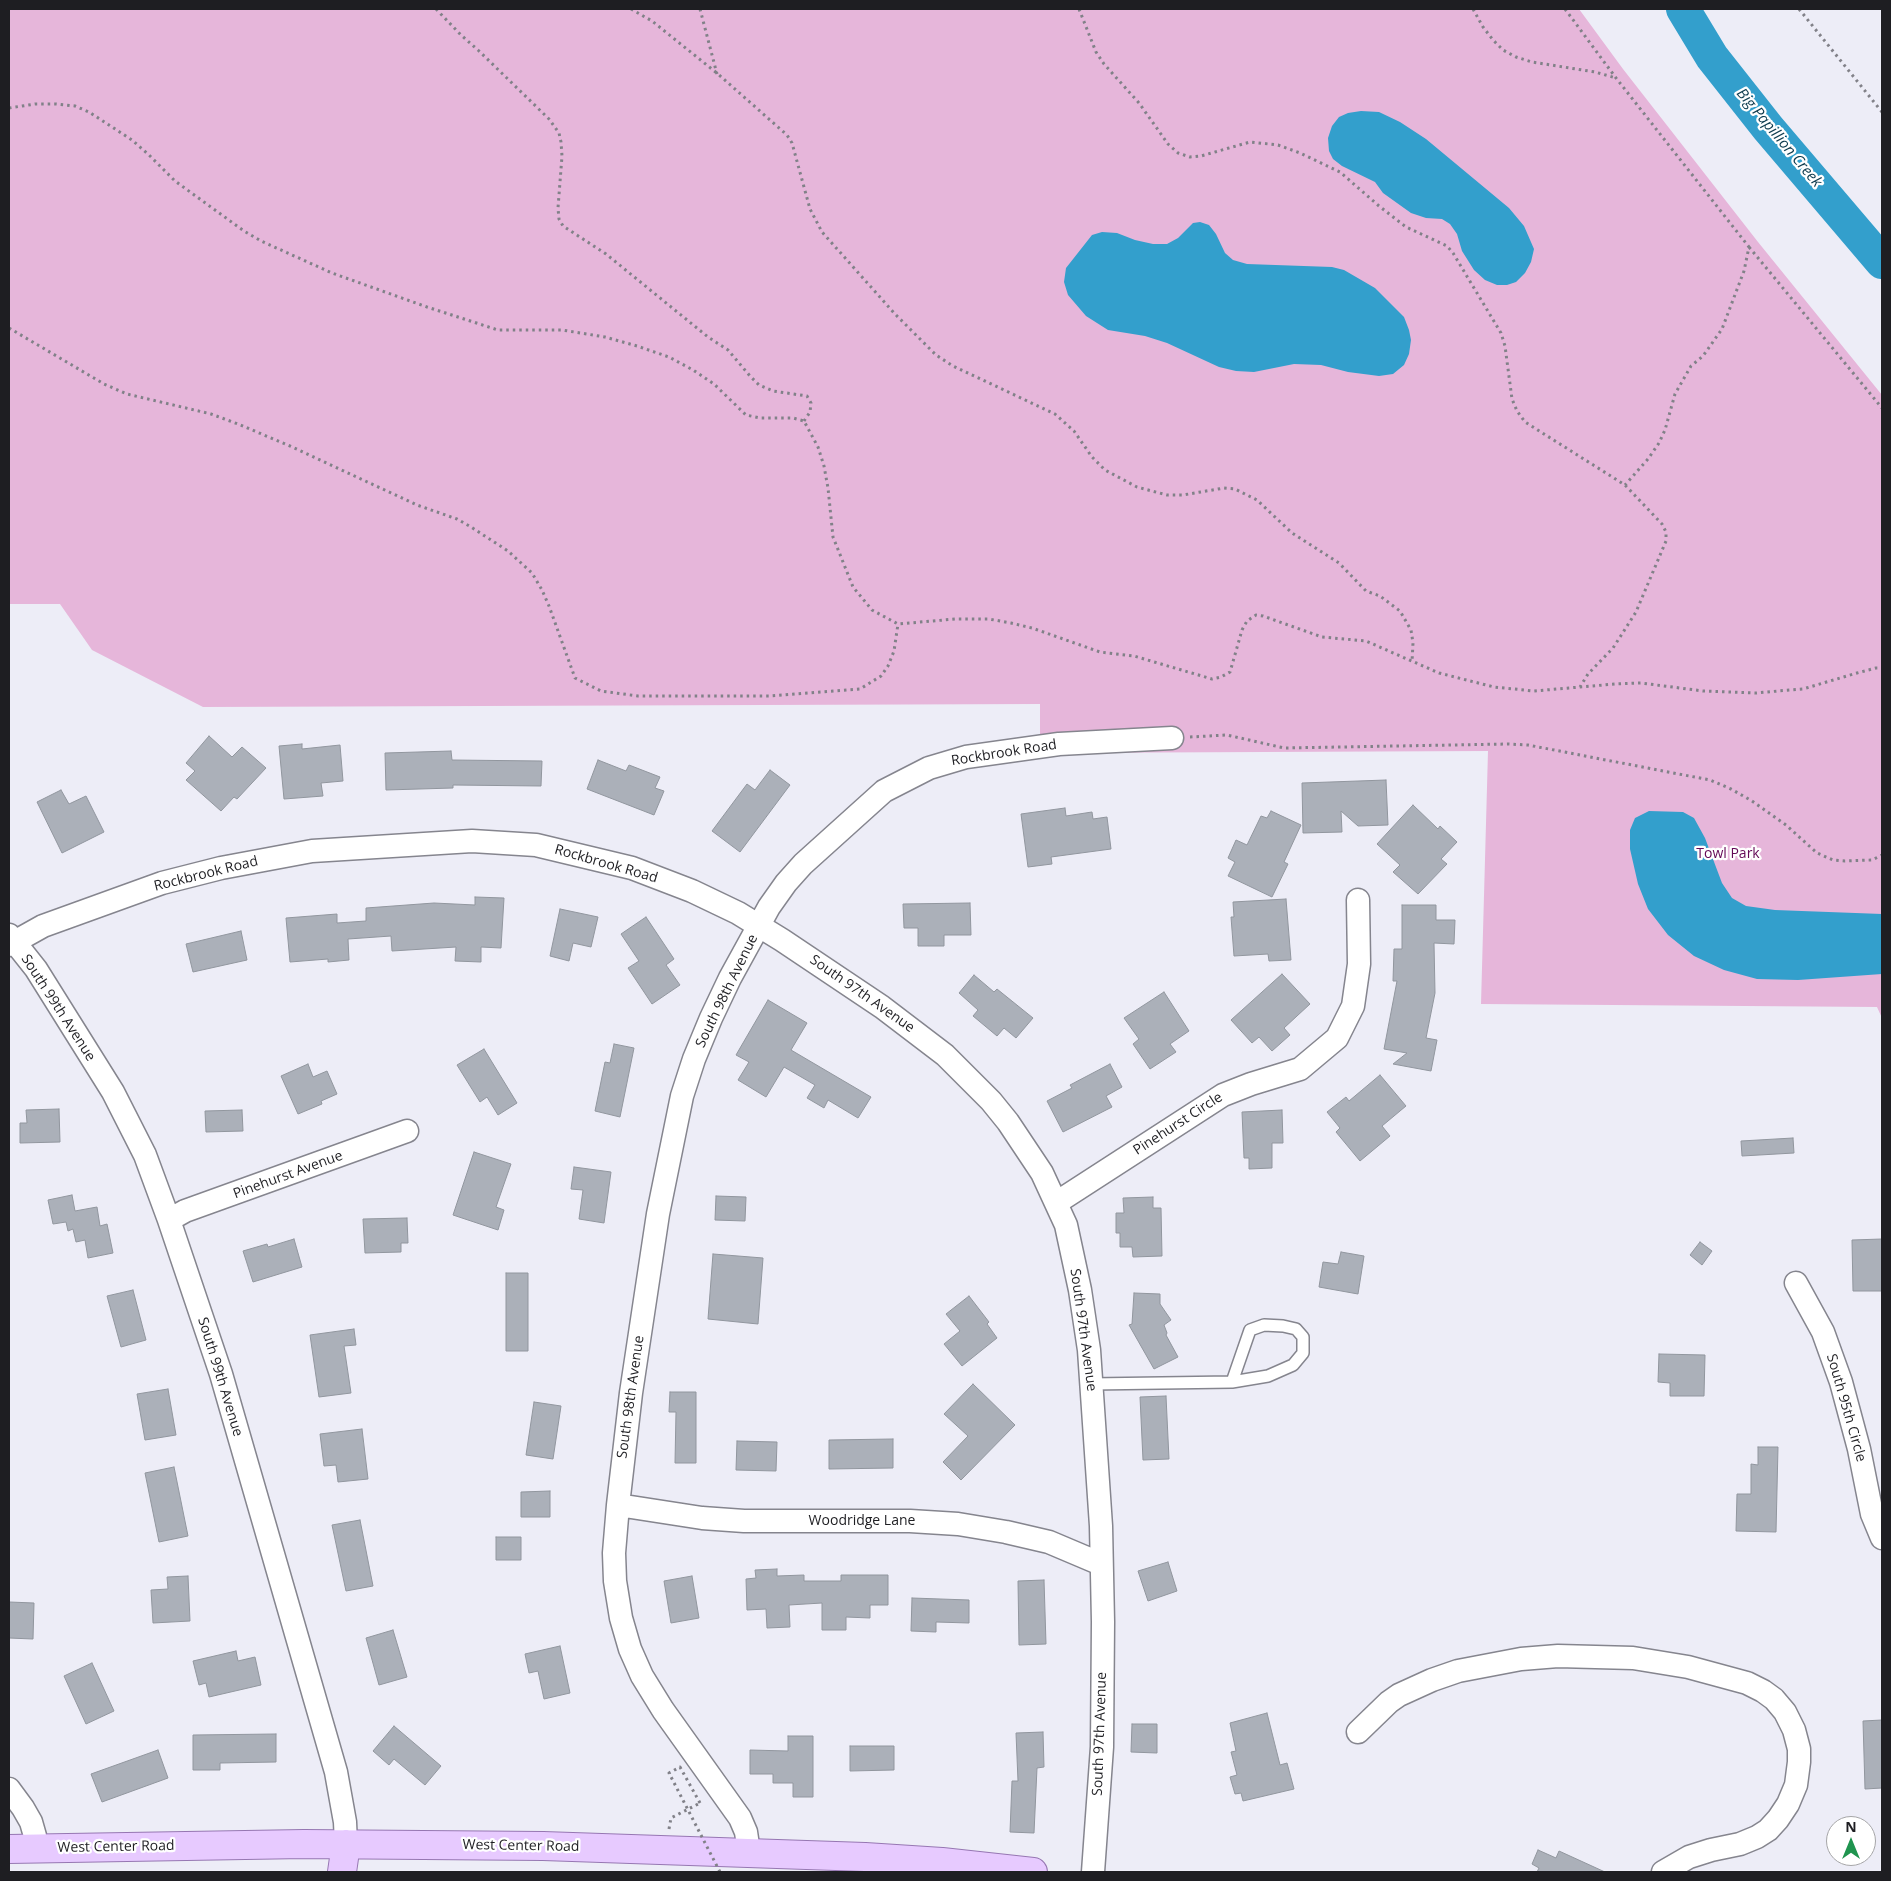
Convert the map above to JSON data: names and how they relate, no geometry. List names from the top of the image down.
{
  "streets": {
    "main road": ["West Center Road"],
    "street": [
      "Rockbrook Road",
      "South 98th Avenue",
      "South 97th Avenue",
      "South 99th Avenue",
      "Pinehurst Circle",
      "Pinehurst Avenue",
      "South 95th Circle",
      "Woodridge Lane"
    ]
  },
  "crossings": [
    ["Rockbrook Road", "South 98th Avenue"],
    ["Rockbrook Road", "South 97th Avenue"],
    ["Rockbrook Road", "South 99th Avenue"],
    ["South 98th Avenue", "South 97th Avenue"],
    ["South 98th Avenue", "Woodridge Lane"],
    ["South 98th Avenue", "West Center Road"],
    ["South 97th Avenue", "Pinehurst Circle"],
    ["South 97th Avenue", "Woodridge Lane"],
    ["South 99th Avenue", "Pinehurst Avenue"],
    ["South 99th Avenue", "West Center Road"]
  ],
  "water": ["Big Papillion Creek"],
  "parks": ["Towl Park"],
  "north": "top"
}
